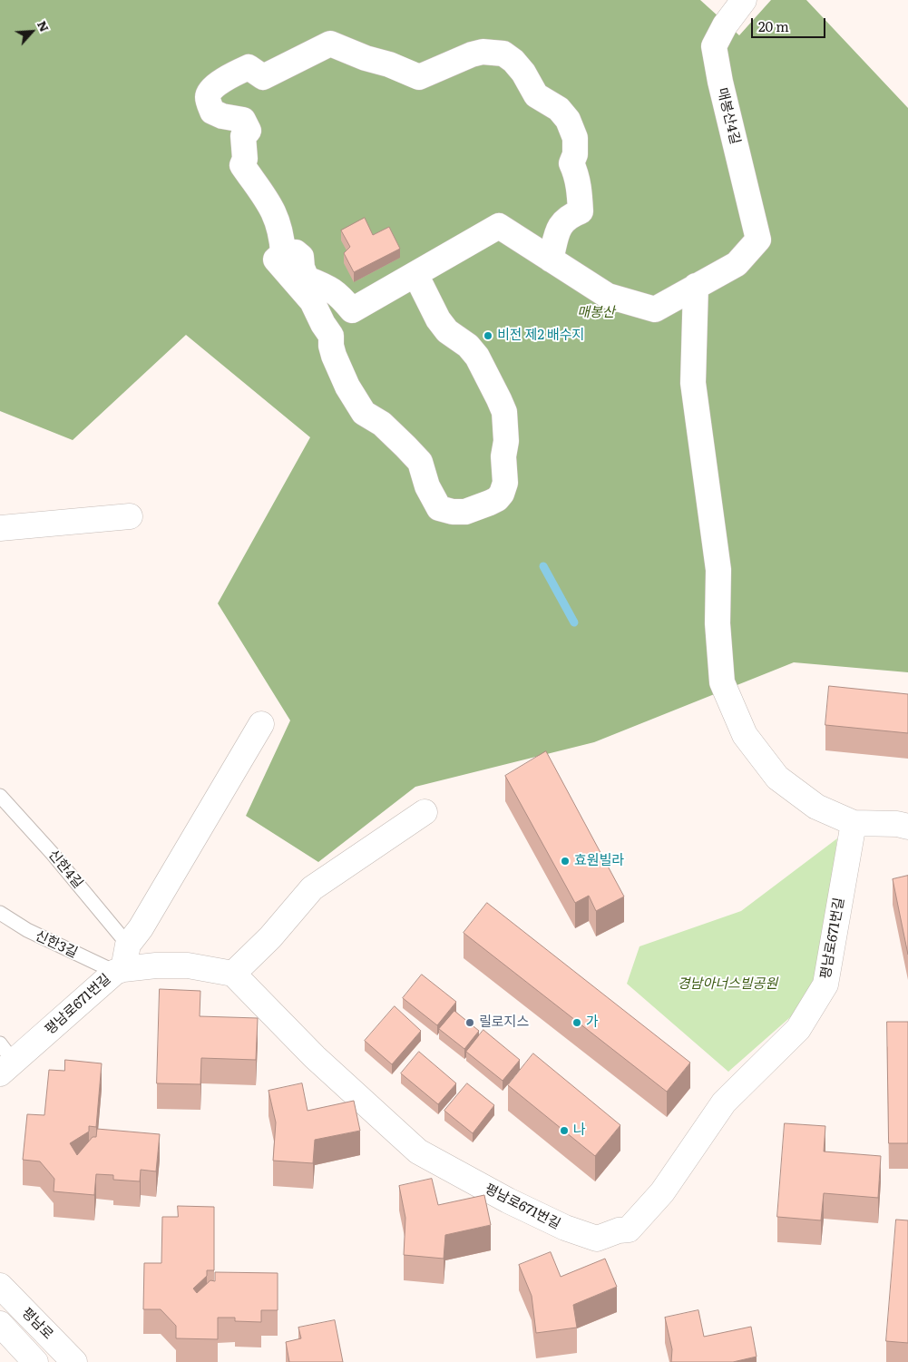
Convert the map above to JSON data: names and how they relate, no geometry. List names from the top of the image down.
{
  "streets": {
    "street": ["매봉산4길", "평남로671번길", "평남로"],
    "lane": ["신한4길", "신한3길"]
  },
  "crossings": [
    ["평남로671번길", "신한3길"]
  ],
  "parks": ["매봉산", "경남아너스빌공원"],
  "places": [
    "비전 제2 배수지",
    "효원빌라",
    "릴로지스",
    "가",
    "나"
  ],
  "scale_bar": "20 m",
  "north": "top right"
}
